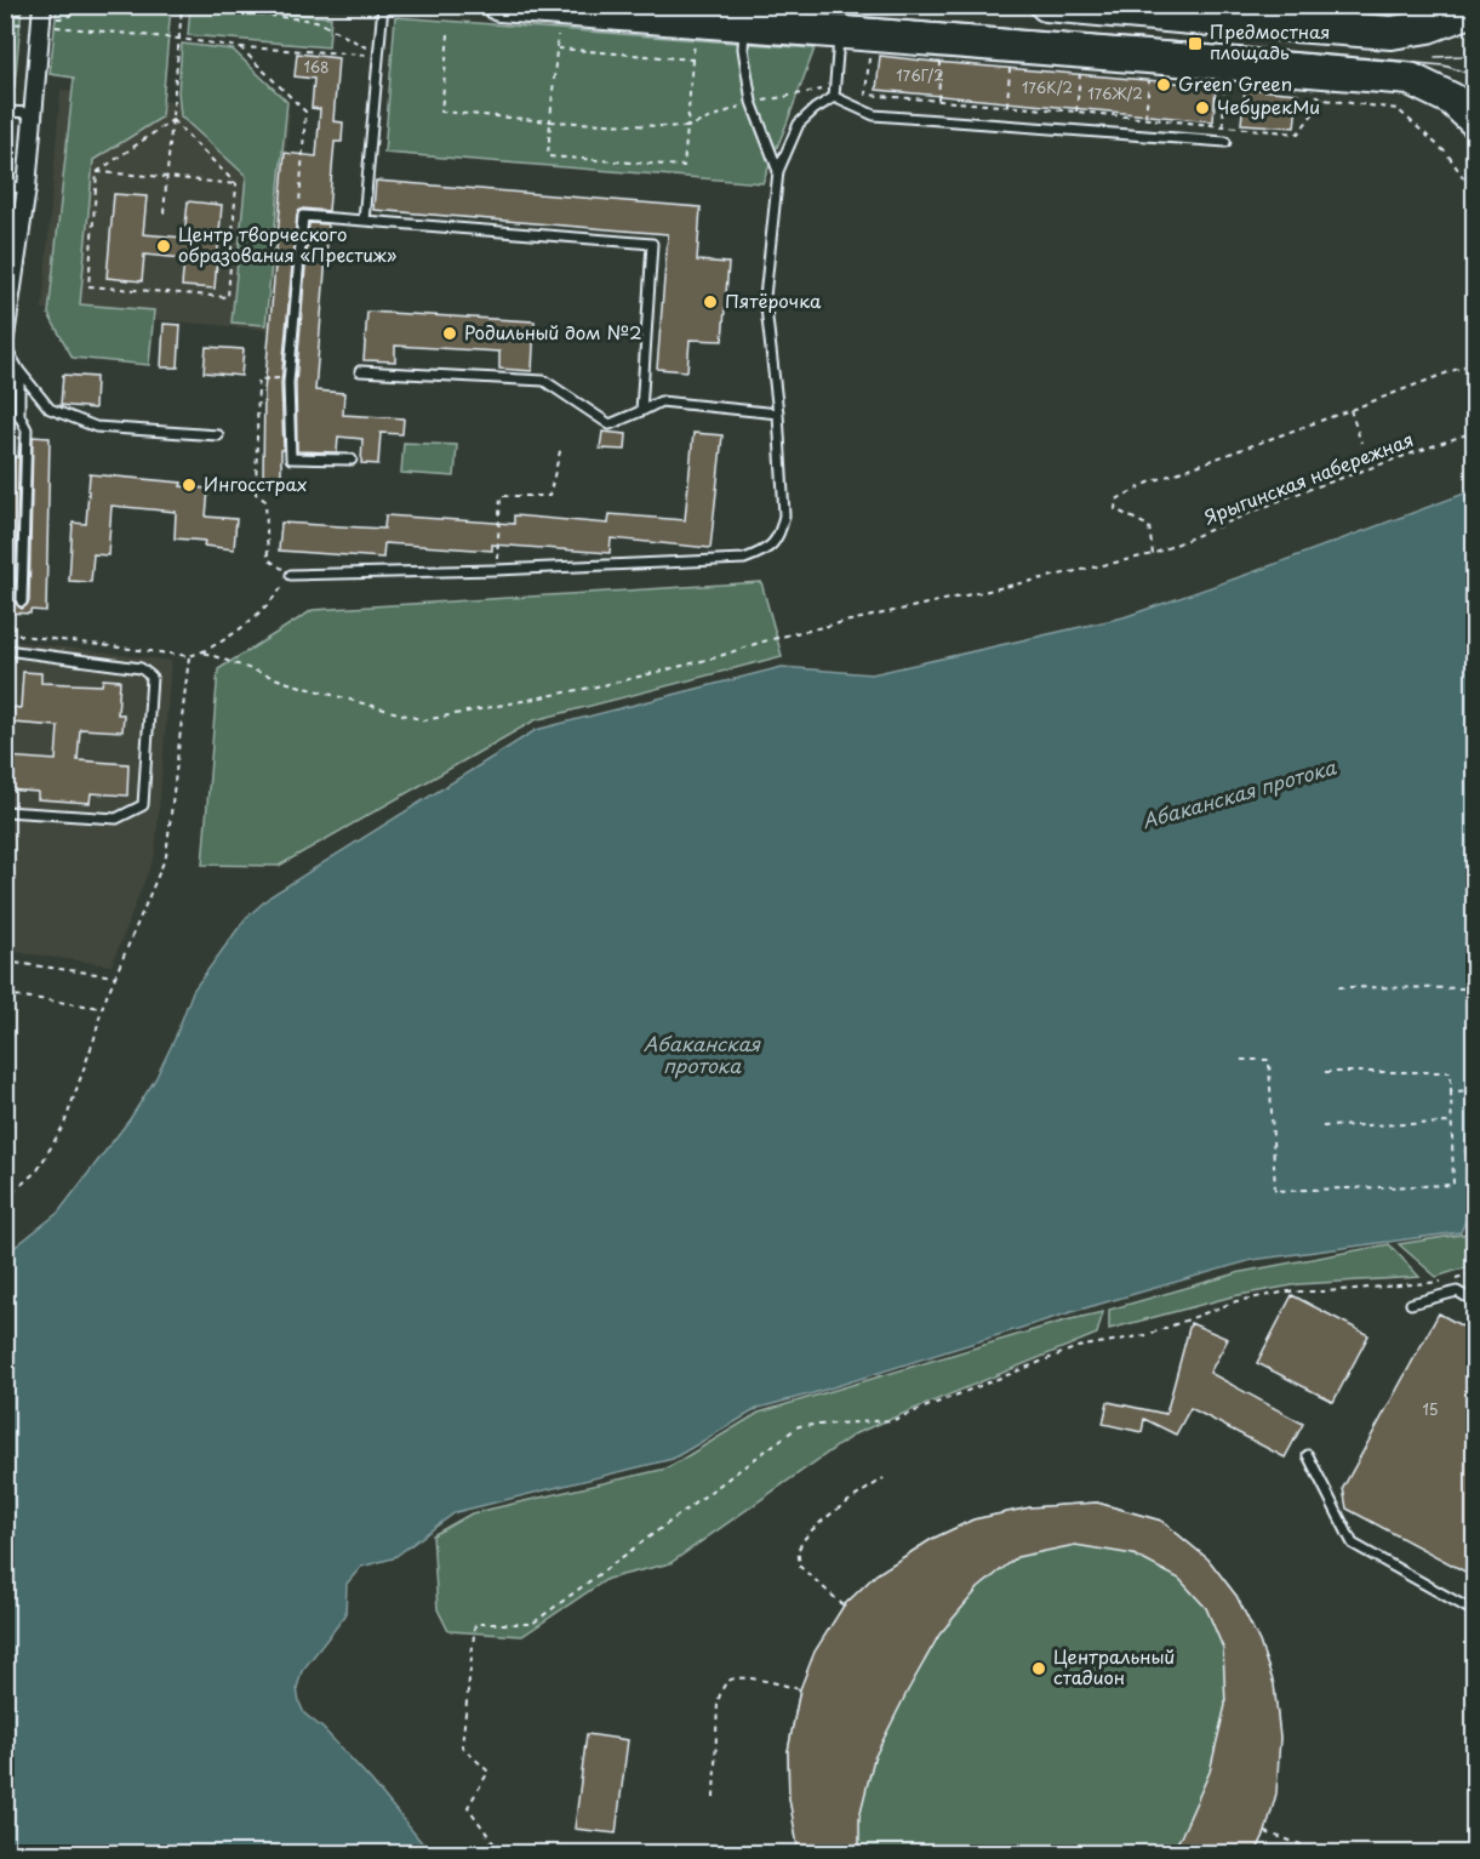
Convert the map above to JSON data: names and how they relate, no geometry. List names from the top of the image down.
{
  "streets": {
    "path": ["Ярыгинская набережная"]
  },
  "water": ["Абаканская протока"],
  "places": {
    "transit": ["Предмостная площадь"],
    "other": [
      "Green Green",
      "ЧебурекМи",
      "Центр творческого образования «Престиж»",
      "Пятёрочка",
      "Родильный дом №2",
      "Ингосстрах",
      "Центральный стадион"
    ]
  },
  "house_numbers": [
    "168",
    "176Г/2",
    "176К/2",
    "176Ж/2",
    "15"
  ]
}
